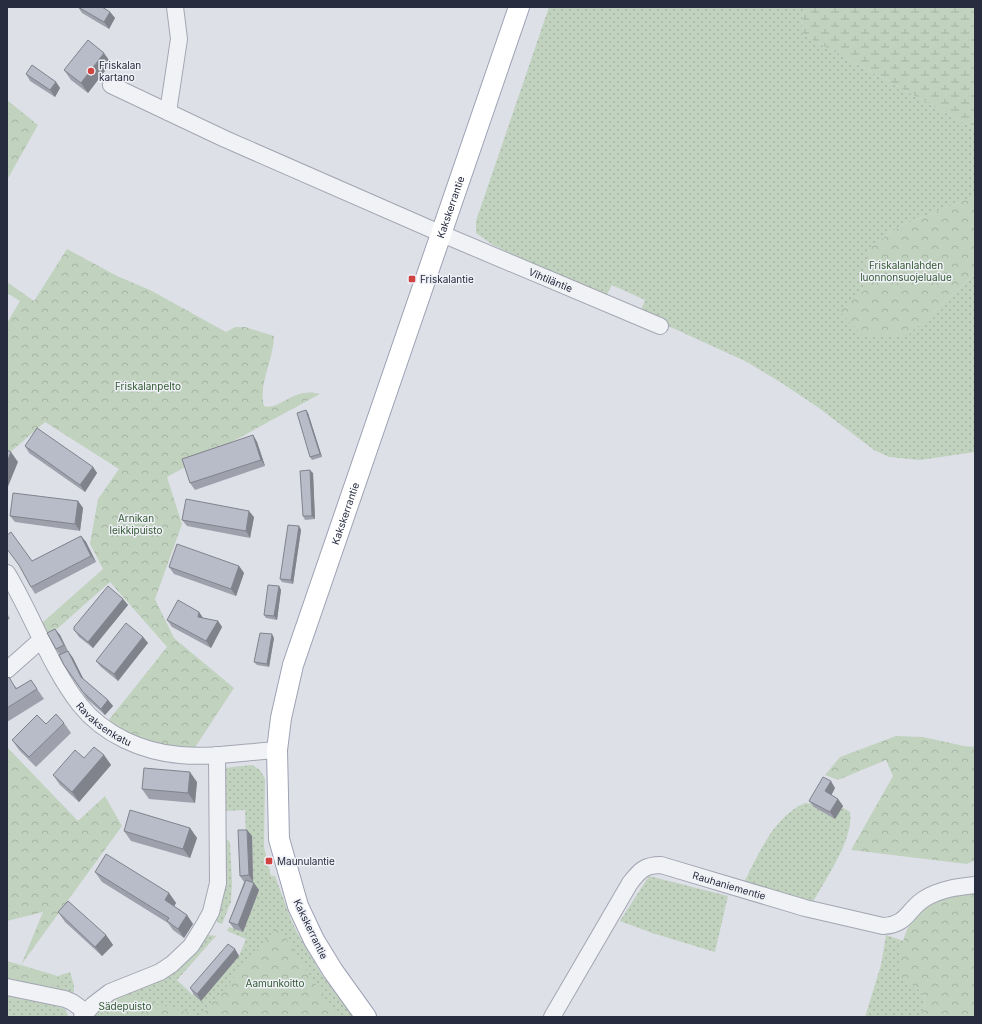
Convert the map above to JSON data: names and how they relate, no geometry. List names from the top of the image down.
{
  "streets": {
    "main road": ["Kakskerrantie"],
    "street": ["Vihtiläntie", "Ravaksenkatu", "Rauhaniementie"]
  },
  "crossings": [
    ["Kakskerrantie", "Vihtiläntie"],
    ["Kakskerrantie", "Ravaksenkatu"]
  ],
  "parks": [
    "Friskalanlahden luonnonsuojelualue",
    "Friskalanpelto",
    "Arnikan leikkipuisto",
    "Aamunkoitto",
    "Sädepuisto"
  ],
  "places": {
    "other": ["Friskalan kartano"],
    "transit": ["Friskalantie", "Maunulantie"]
  }
}
